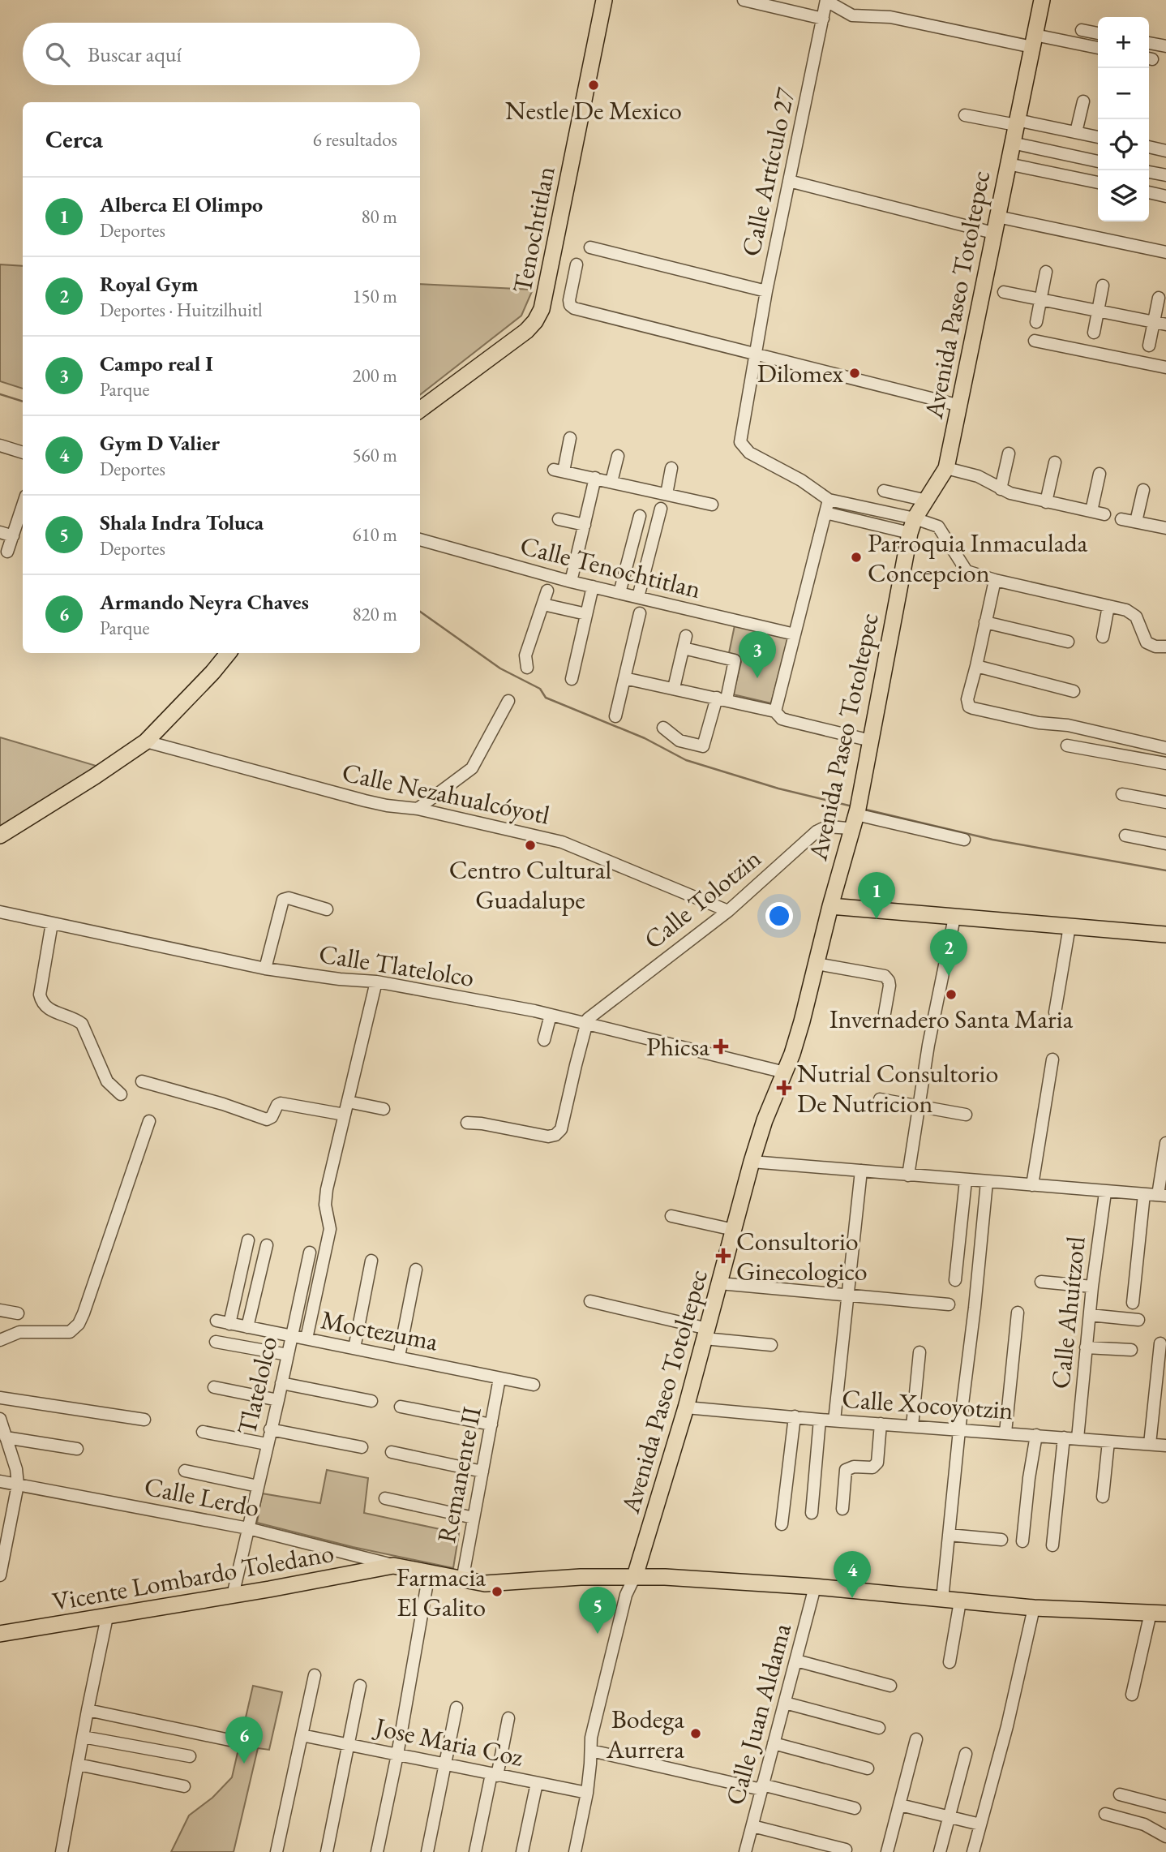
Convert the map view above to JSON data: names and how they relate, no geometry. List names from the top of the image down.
{
  "streets": {
    "main road": ["Tenochtitlan", "Avenida Paseo Totoltepec", "Vicente Lombardo Toledano"],
    "street": [
      "Calle Artículo 27",
      "Calle Tenochtitlan",
      "Calle Nezahualcóyotl",
      "Calle Tolotzin",
      "Calle Tlatelolco",
      "Calle Ahuítzotl",
      "Moctezuma",
      "Tlatelolco",
      "Calle Xocoyotzin",
      "Remanente II",
      "Calle Lerdo",
      "Calle Juan Aldama",
      "Jose Maria Coz"
    ]
  },
  "crossings": [
    ["Avenida Paseo Totoltepec", "Calle Tolotzin"],
    ["Avenida Paseo Totoltepec", "Calle Tlatelolco"],
    ["Avenida Paseo Totoltepec", "Calle Xocoyotzin"],
    ["Calle Nezahualcóyotl", "Calle Tolotzin"],
    ["Calle Tolotzin", "Calle Tlatelolco"],
    ["Calle Ahuítzotl", "Calle Xocoyotzin"],
    ["Moctezuma", "Tlatelolco"],
    ["Moctezuma", "Remanente II"],
    ["Tlatelolco", "Calle Lerdo"],
    ["Tlatelolco", "Vicente Lombardo Toledano"],
    ["Calle Lerdo", "Vicente Lombardo Toledano"]
  ],
  "places": {
    "other": [
      "Nestle De Mexico",
      "Dilomex",
      "Parroquia Inmaculada Concepcion",
      "Centro Cultural Guadalupe",
      "Invernadero Santa Maria",
      "Farmacia El Galito",
      "Bodega Aurrera"
    ],
    "health": ["Phicsa", "Nutrial Consultorio De Nutricion", "Consultorio Ginecologico"]
  },
  "page": {
    "map_buttons": ["+", "−"],
    "search": "Buscar aquí",
    "heading": ["Cerca", "6 resultados"],
    "list": [
      {
        "mark": "1",
        "name": "Alberca El Olimpo",
        "note": "Deportes",
        "value": "80 m"
      },
      {
        "mark": "2",
        "name": "Royal Gym",
        "note": "Deportes · Huitzilhuitl",
        "value": "150 m"
      },
      {
        "mark": "3",
        "name": "Campo real I",
        "note": "Parque",
        "value": "200 m"
      },
      {
        "mark": "4",
        "name": "Gym D Valier",
        "note": "Deportes",
        "value": "560 m"
      },
      {
        "mark": "5",
        "name": "Shala Indra Toluca",
        "note": "Deportes",
        "value": "610 m"
      },
      {
        "mark": "6",
        "name": "Armando Neyra Chaves",
        "note": "Parque",
        "value": "820 m"
      }
    ],
    "pins": [
      "3",
      "1",
      "2",
      "4",
      "5",
      "6"
    ]
  }
}
